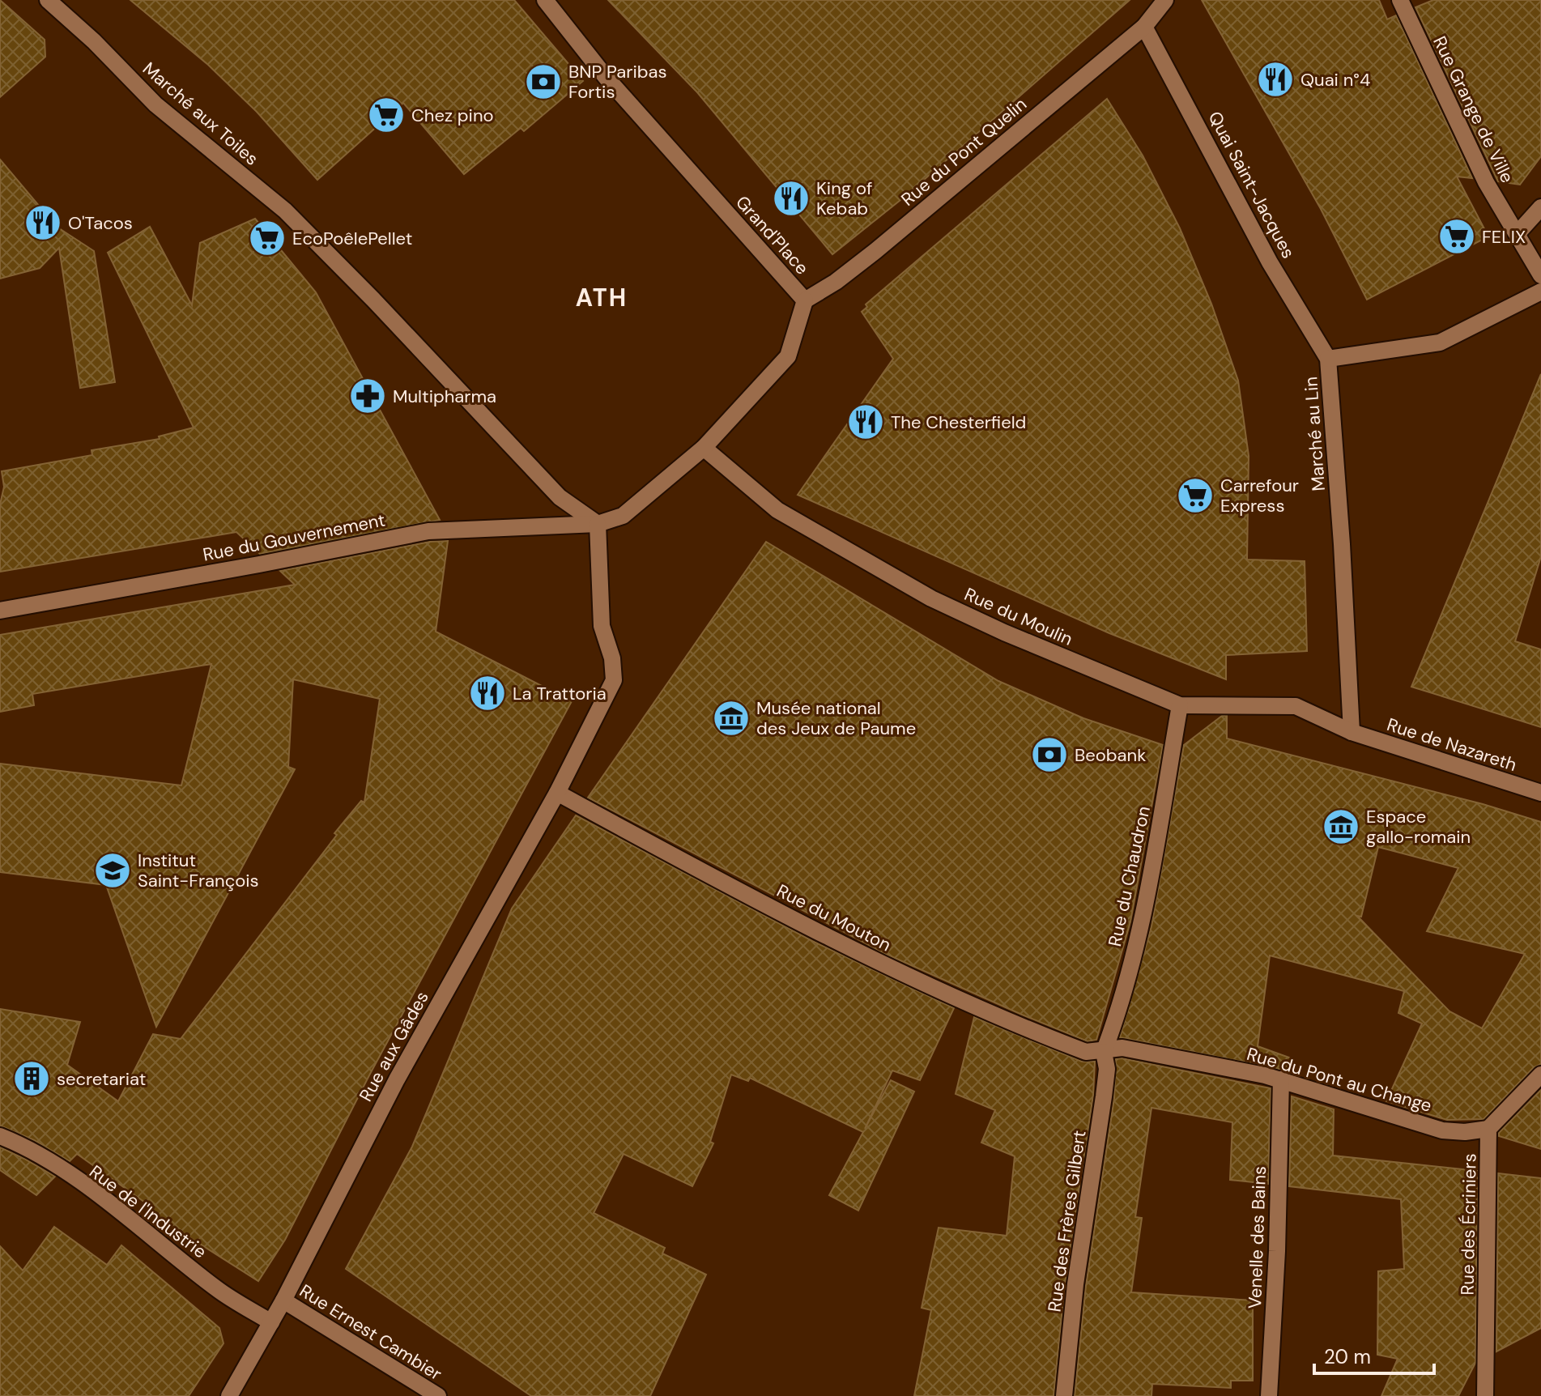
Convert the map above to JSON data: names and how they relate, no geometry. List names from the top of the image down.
{
  "streets": {
    "street": [
      "Rue Grange de Ville",
      "Marché aux Toiles",
      "Rue du Pont Quelin",
      "Quai Saint-Jacques",
      "Grand'Place",
      "Marché au Lin",
      "Rue du Gouvernement",
      "Rue du Moulin",
      "Rue de Nazareth",
      "Rue du Chaudron",
      "Rue du Mouton",
      "Rue aux Gâdes",
      "Rue du Pont au Change",
      "Rue de l'Industrie",
      "Rue des Frères Gilbert",
      "Rue des Écriniers",
      "Venelle des Bains",
      "Rue Ernest Cambier"
    ]
  },
  "crossings": [
    ["Marché aux Toiles", "Grand'Place"],
    ["Marché aux Toiles", "Rue du Gouvernement"],
    ["Rue du Pont Quelin", "Quai Saint-Jacques"],
    ["Rue du Pont Quelin", "Grand'Place"],
    ["Quai Saint-Jacques", "Marché au Lin"],
    ["Grand'Place", "Rue du Gouvernement"],
    ["Grand'Place", "Rue du Moulin"],
    ["Marché au Lin", "Rue du Moulin"],
    ["Marché au Lin", "Rue de Nazareth"],
    ["Rue du Moulin", "Rue de Nazareth"],
    ["Rue du Moulin", "Rue du Chaudron"],
    ["Rue du Chaudron", "Rue du Mouton"],
    ["Rue du Chaudron", "Rue du Pont au Change"],
    ["Rue du Chaudron", "Rue des Frères Gilbert"],
    ["Rue du Mouton", "Rue aux Gâdes"],
    ["Rue du Mouton", "Rue du Pont au Change"],
    ["Rue du Mouton", "Rue des Frères Gilbert"],
    ["Rue aux Gâdes", "Rue de l'Industrie"],
    ["Rue aux Gâdes", "Rue Ernest Cambier"],
    ["Rue du Pont au Change", "Rue des Frères Gilbert"],
    ["Rue du Pont au Change", "Rue des Écriniers"],
    ["Rue du Pont au Change", "Venelle des Bains"]
  ],
  "districts": ["ATH"],
  "places": {
    "restaurant": [
      "Quai n°4",
      "King of Kebab",
      "O'Tacos",
      "The Chesterfield",
      "La Trattoria"
    ],
    "bank": ["BNP Paribas Fortis", "Beobank"],
    "supermarket": [
      "Chez pino",
      "FELIX",
      "EcoPoêlePellet",
      "Carrefour Express"
    ],
    "pharmacy": ["Multipharma"],
    "museum": ["Musée national des Jeux de Paume", "Espace gallo-romain"],
    "school or university": ["Institut Saint-François"],
    "building": ["secretariat"]
  },
  "scale_bar": "20 m"
}
